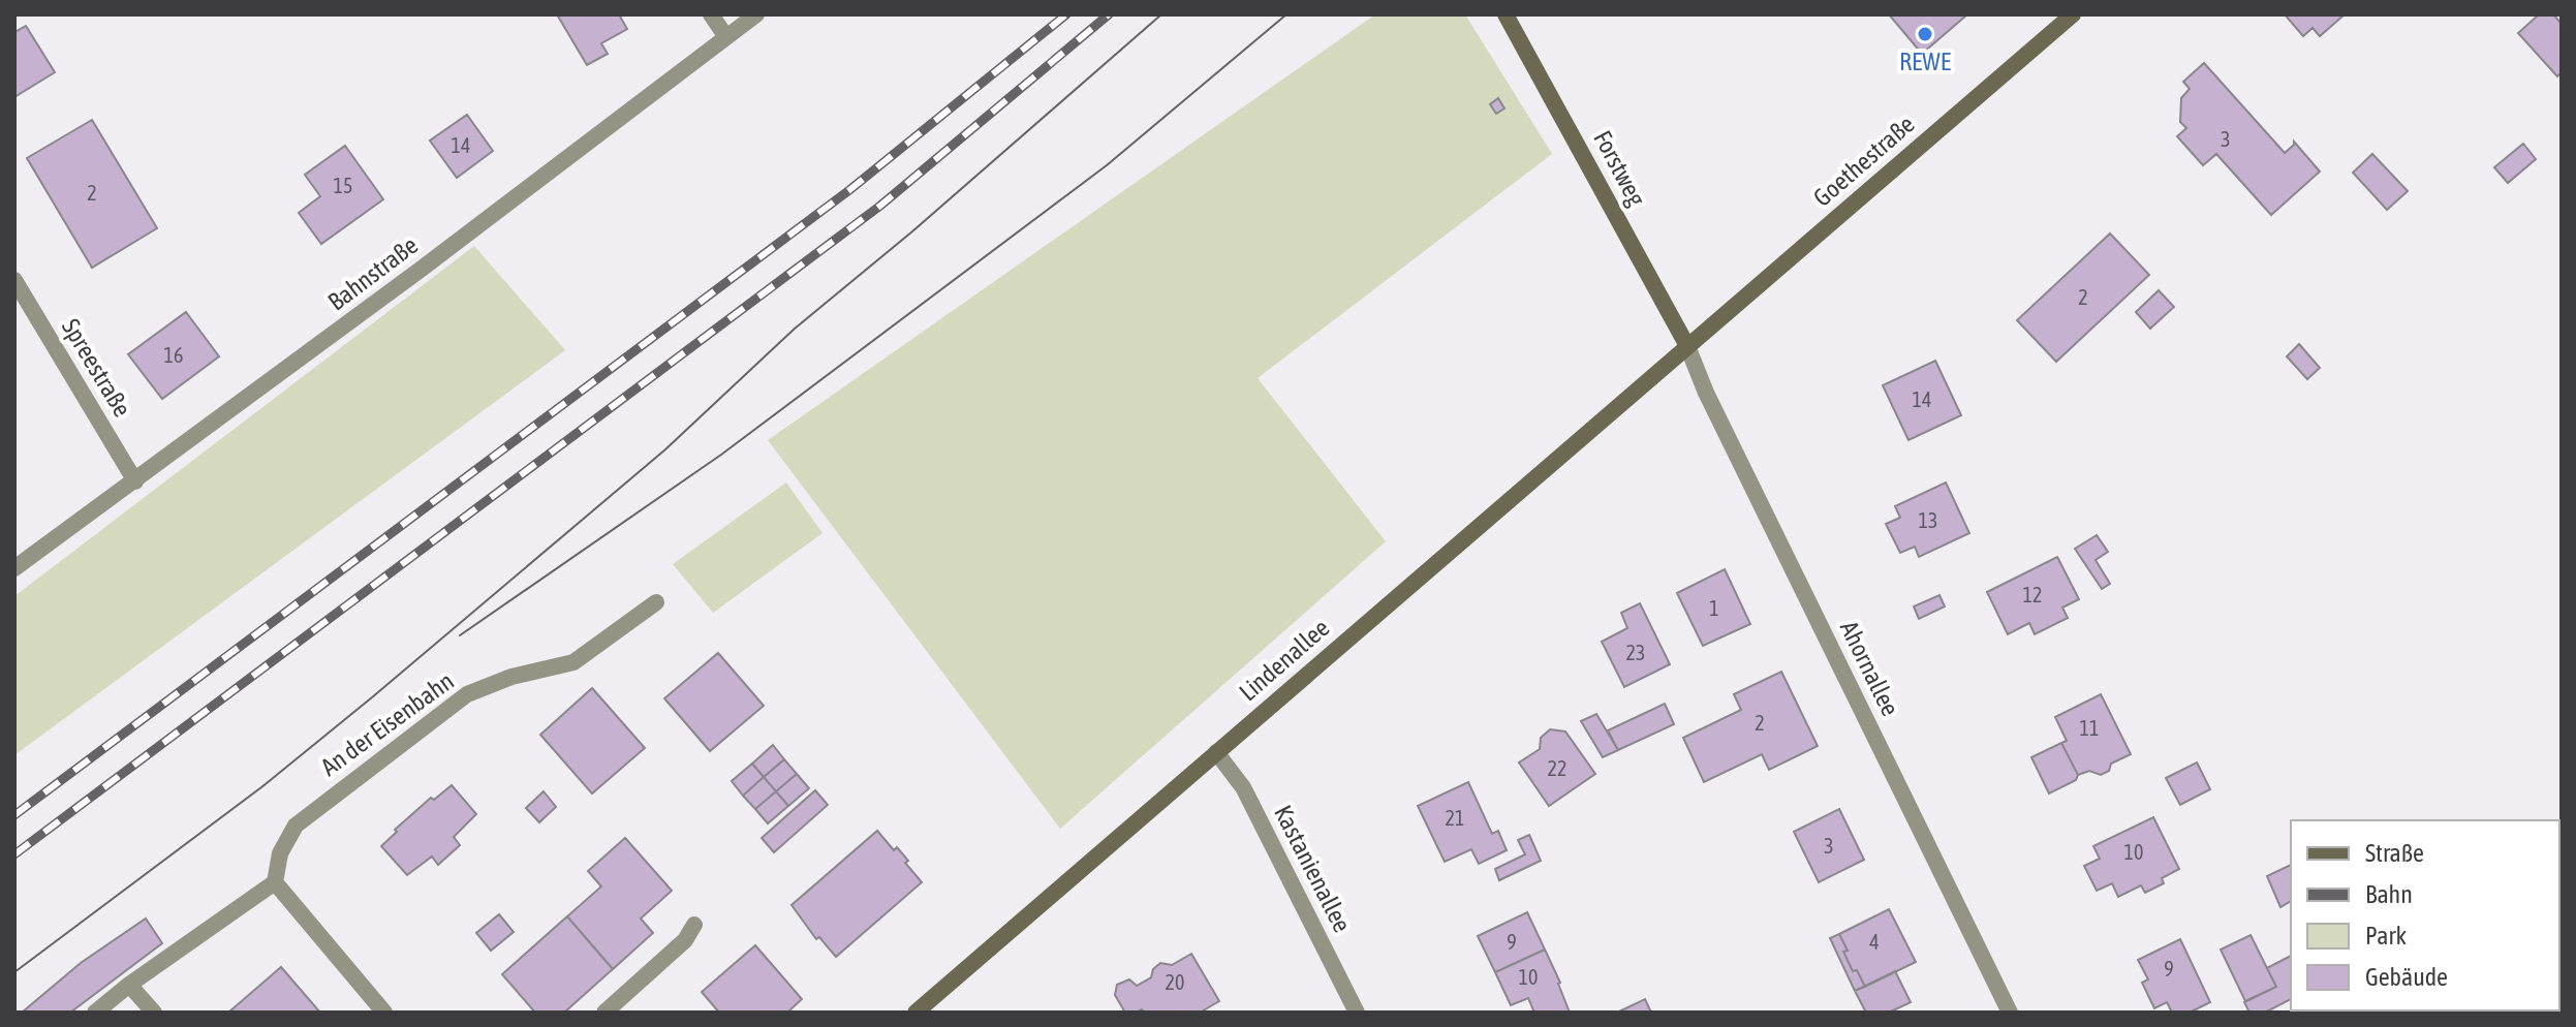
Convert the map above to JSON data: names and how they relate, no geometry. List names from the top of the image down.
{
  "streets": {
    "main road": ["Goethestraße", "Forstweg", "Lindenallee"],
    "street": [
      "Bahnstraße",
      "Spreestraße",
      "Ahornallee",
      "An der Eisenbahn",
      "Kastanienallee"
    ]
  },
  "crossings": [
    ["Goethestraße", "Forstweg"],
    ["Goethestraße", "Lindenallee"],
    ["Goethestraße", "Ahornallee"],
    ["Forstweg", "Lindenallee"],
    ["Forstweg", "Ahornallee"],
    ["Bahnstraße", "Spreestraße"],
    ["Lindenallee", "Ahornallee"],
    ["Lindenallee", "Kastanienallee"]
  ],
  "places": ["REWE"],
  "house_numbers": [
    "3",
    "14",
    "15",
    "2",
    "2",
    "16",
    "14",
    "13",
    "12",
    "1",
    "23",
    "2",
    "11",
    "22",
    "21",
    "3",
    "10",
    "9",
    "4",
    "9",
    "10",
    "20"
  ],
  "legend": [
    "Straße",
    "Bahn",
    "Park",
    "Gebäude"
  ]
}
